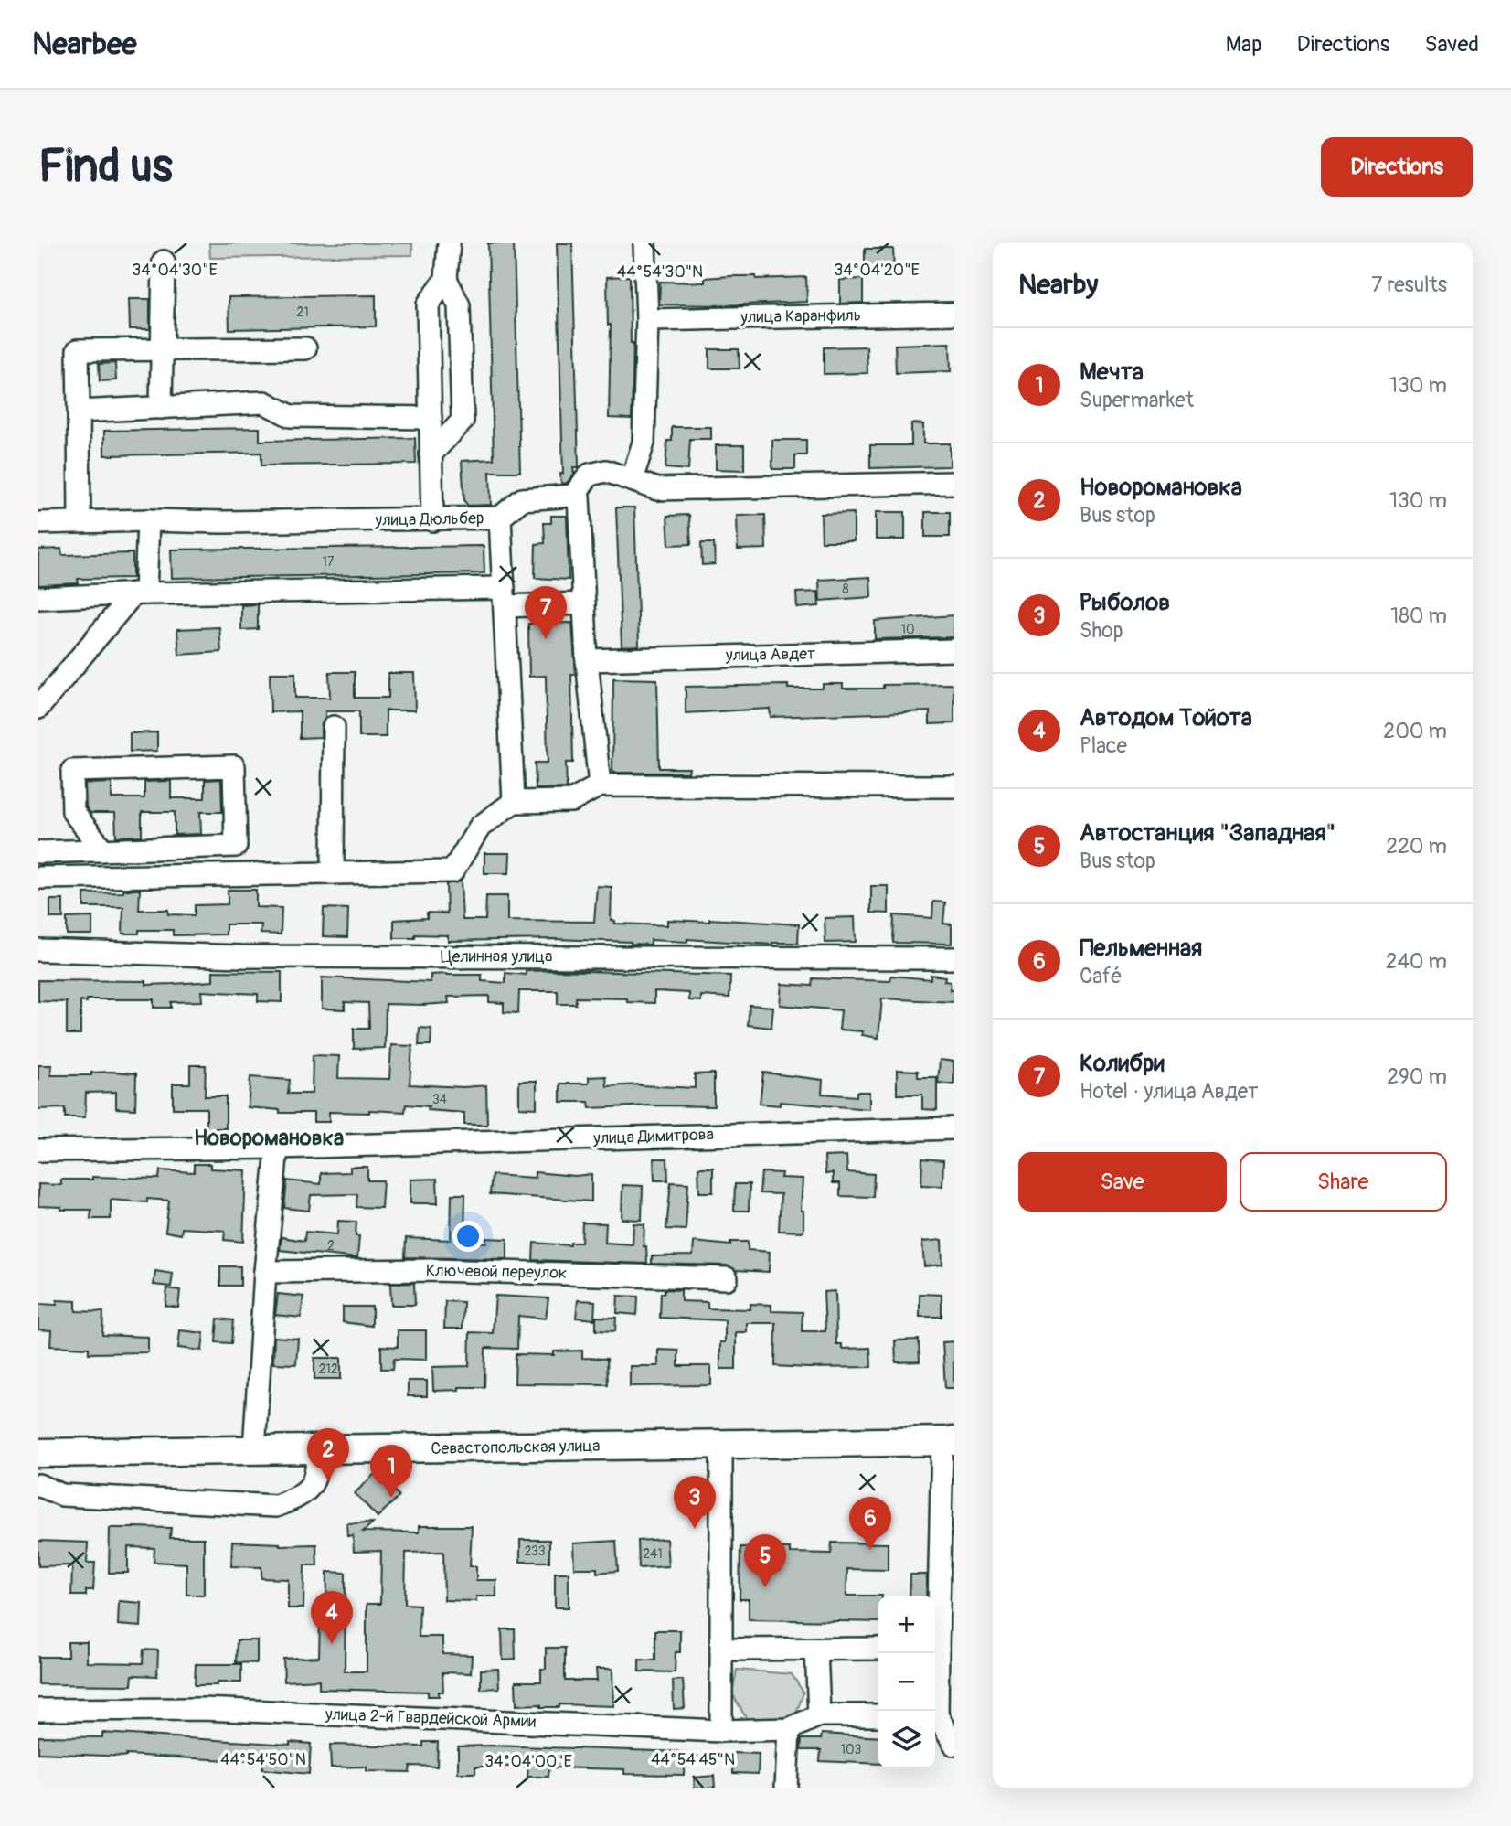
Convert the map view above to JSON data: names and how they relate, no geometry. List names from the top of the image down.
{
  "streets": {
    "main road": ["Севастопольская улица"],
    "street": [
      "улица Каранфиль",
      "улица Дюльбер",
      "улица Авдет",
      "Целинная улица",
      "улица Димитрова",
      "Ключевой переулок",
      "улица 2-й Гвардейской Армии"
    ]
  },
  "districts": ["Новоромановка"],
  "house_numbers": [
    "21",
    "17",
    "8",
    "10",
    "34",
    "2",
    "212",
    "233",
    "241",
    "103"
  ],
  "page": {
    "header": "Nearbee",
    "nav": ["Map", "Directions", "Saved"],
    "buttons": [
      "Directions",
      ["Save", "Share"]
    ],
    "title": "Find us",
    "heading": ["Nearby", "7 results"],
    "list": [
      {
        "mark": "1",
        "name": "Мечта",
        "note": "Supermarket",
        "value": "130 m"
      },
      {
        "mark": "2",
        "name": "Новоромановка",
        "note": "Bus stop",
        "value": "130 m"
      },
      {
        "mark": "3",
        "name": "Рыболов",
        "note": "Shop",
        "value": "180 m"
      },
      {
        "mark": "4",
        "name": "Автодом Тойота",
        "note": "Place",
        "value": "200 m"
      },
      {
        "mark": "5",
        "name": "Автостанция \"Западная\"",
        "note": "Bus stop",
        "value": "220 m"
      },
      {
        "mark": "6",
        "name": "Пельменная",
        "note": "Café",
        "value": "240 m"
      },
      {
        "mark": "7",
        "name": "Колибри",
        "note": "Hotel · улица Авдет",
        "value": "290 m"
      }
    ],
    "pins": [
      "7",
      "2",
      "1",
      "3",
      "6",
      "5",
      "4"
    ],
    "map_buttons": ["+", "−"]
  },
  "coordinates": [
    "34°04'30\"E",
    "34°04'20\"E",
    "44°54'30\"N",
    "44°54'50\"N",
    "44°54'45\"N",
    "34°04'00\"E"
  ]
}
